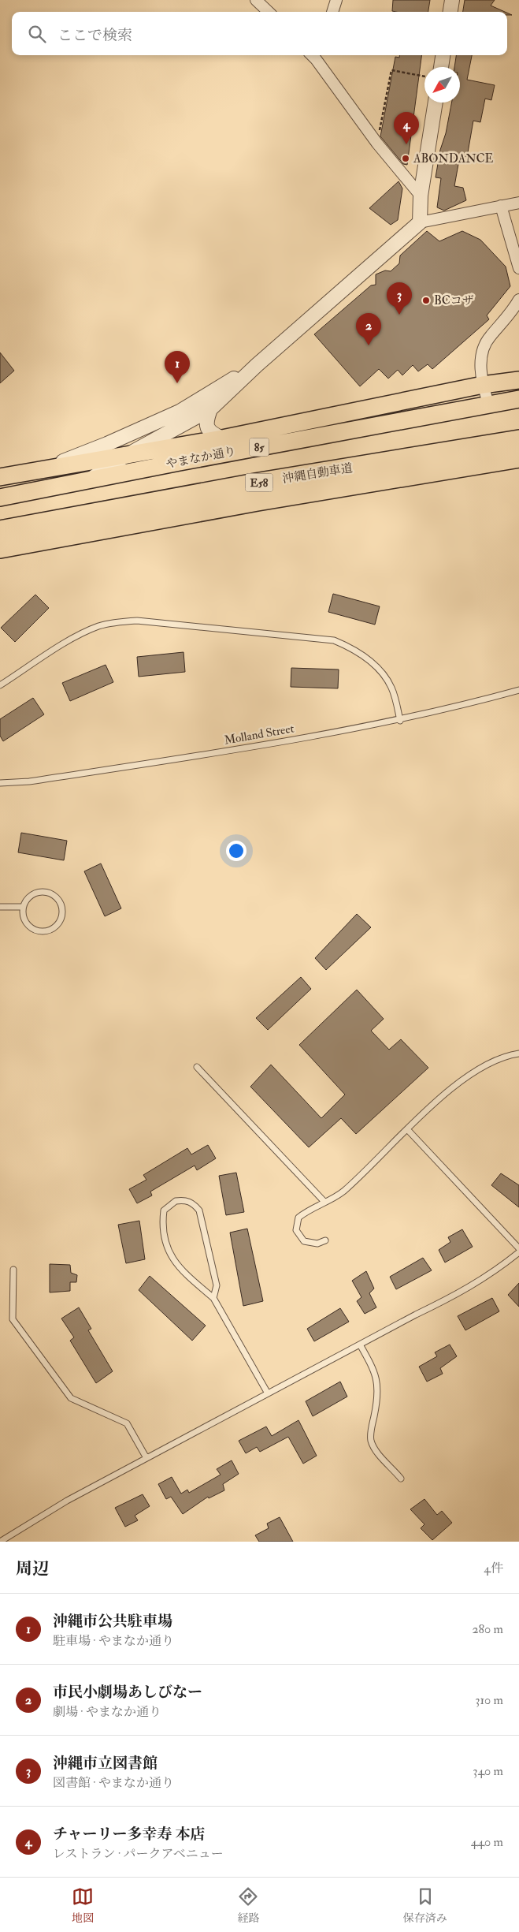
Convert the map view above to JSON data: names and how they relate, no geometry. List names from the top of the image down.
{
  "streets": {
    "highway": ["沖縄自動車道", "E58"],
    "main road": ["85", "やまなか通り"],
    "lane": ["Molland Street"]
  },
  "places": ["ABONDANCE", "BCコザ"],
  "north": "bottom left",
  "page": {
    "search": "ここで検索",
    "pins": [
      "4",
      "3",
      "2",
      "1"
    ],
    "heading": ["周辺", "4件"],
    "list": [
      {
        "mark": "1",
        "name": "沖縄市公共駐車場",
        "note": "駐車場 · やまなか通り",
        "value": "280 m"
      },
      {
        "mark": "2",
        "name": "市民小劇場あしびなー",
        "note": "劇場 · やまなか通り",
        "value": "310 m"
      },
      {
        "mark": "3",
        "name": "沖縄市立図書館",
        "note": "図書館 · やまなか通り",
        "value": "340 m"
      },
      {
        "mark": "4",
        "name": "チャーリー多幸寿 本店",
        "note": "レストラン · パークアベニュー",
        "value": "440 m"
      }
    ],
    "nav": ["地図", "経路", "保存済み"]
  }
}
